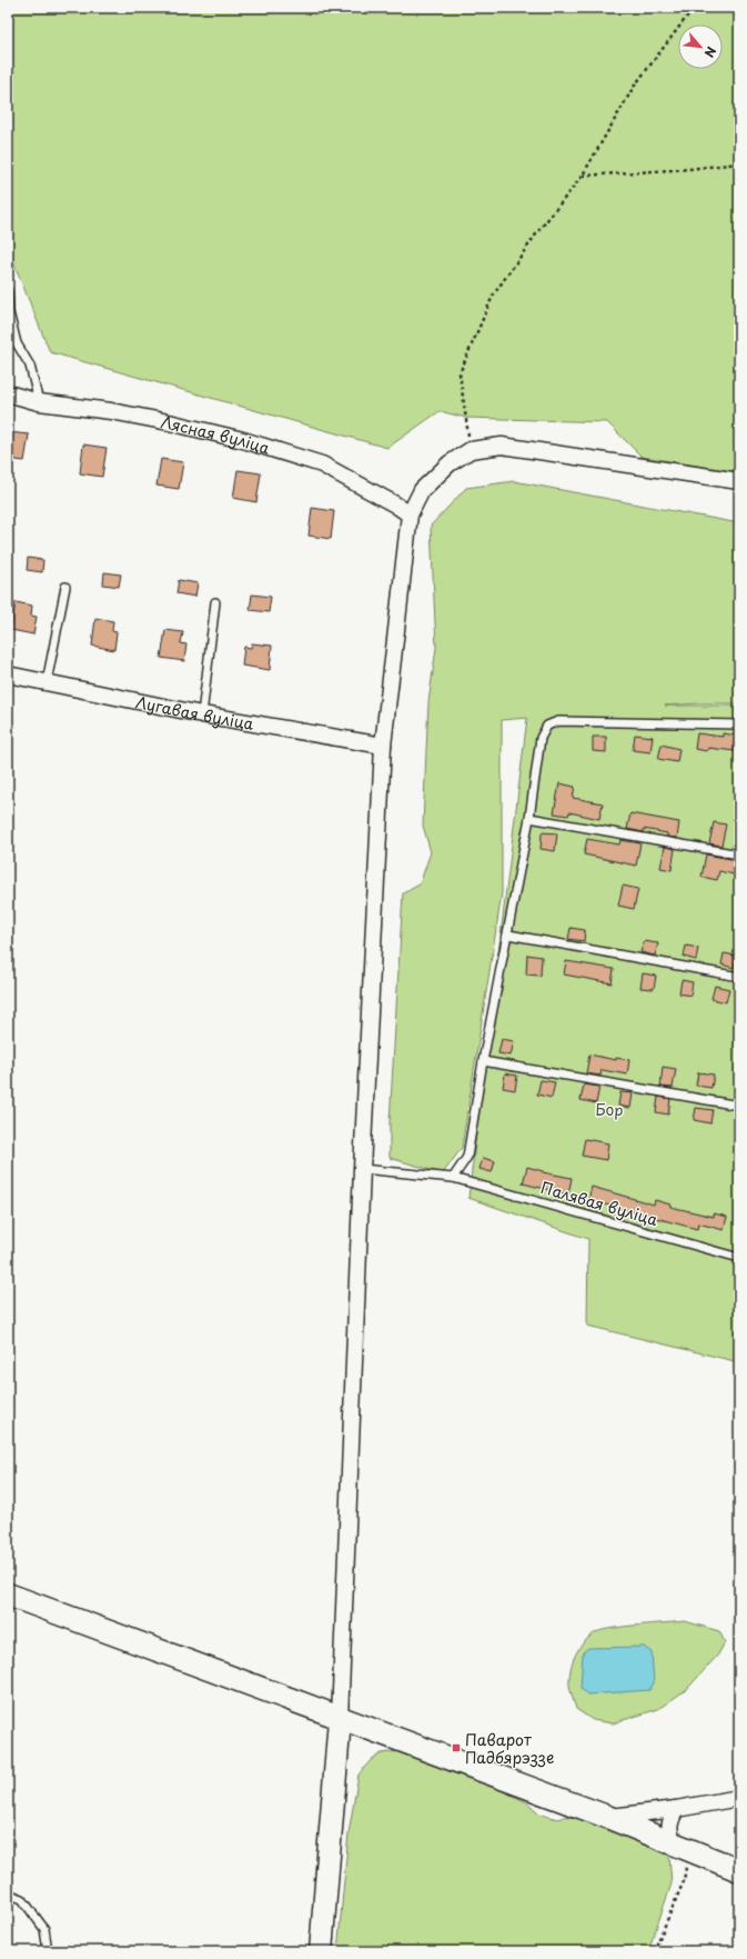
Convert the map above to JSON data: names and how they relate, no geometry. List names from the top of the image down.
{
  "streets": {
    "street": ["Лясная вуліца", "Лугавая вуліца"],
    "lane": ["Палявая вуліца"]
  },
  "parks": ["Бор"],
  "places": {
    "transit": ["Паварот Падбярэззе"]
  },
  "north": "bottom right"
}
